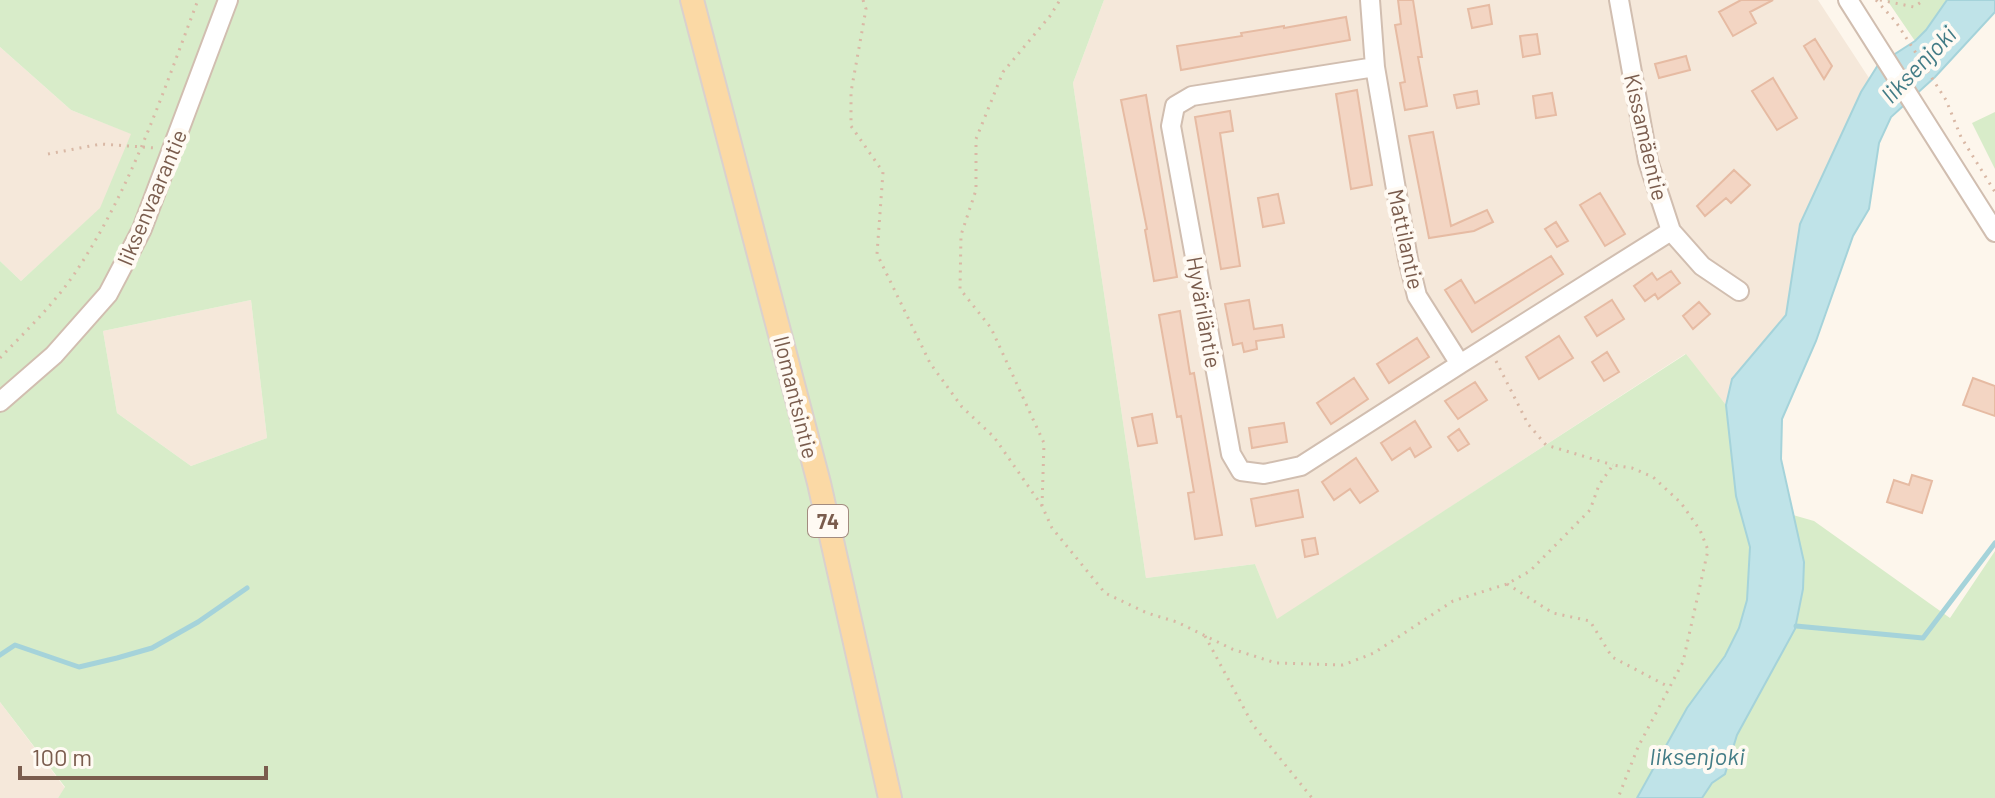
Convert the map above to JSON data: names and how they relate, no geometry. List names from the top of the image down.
{
  "streets": {
    "main road": ["Ilomantsintie", "74"],
    "street": [
      "Kissamäentie",
      "Iiksenvaarantie",
      "Mattilantie",
      "Hyväriläntie"
    ]
  },
  "crossings": [
    ["Mattilantie", "Hyväriläntie"]
  ],
  "water": ["Iiksenjoki"],
  "scale_bar": "100 m"
}
